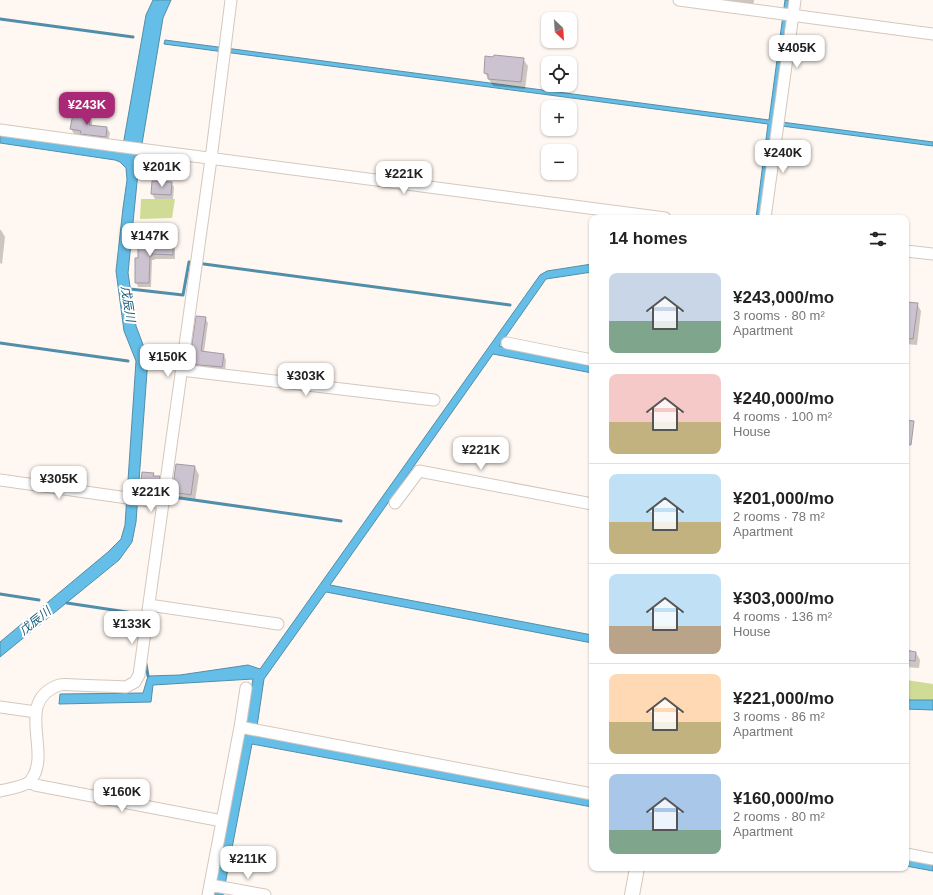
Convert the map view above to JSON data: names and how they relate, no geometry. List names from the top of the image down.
{
  "water": ["戊辰川"],
  "north": "bottom right",
  "page": {
    "map_buttons": ["+", "−"],
    "price": [
      "¥405K",
      "¥243K",
      "¥240K",
      "¥201K",
      "¥221K",
      "¥147K",
      "¥150K",
      "¥303K",
      "¥221K",
      "¥305K",
      "¥221K",
      "¥133K",
      "¥160K",
      "¥211K"
    ],
    "heading": "14 homes",
    "list": [
      {
        "name": "¥243,000/mo",
        "note": "3 rooms · 80 m² · Apartment"
      },
      {
        "name": "¥240,000/mo",
        "note": "4 rooms · 100 m² · House"
      },
      {
        "name": "¥201,000/mo",
        "note": "2 rooms · 78 m² · Apartment"
      },
      {
        "name": "¥303,000/mo",
        "note": "4 rooms · 136 m² · House"
      },
      {
        "name": "¥221,000/mo",
        "note": "3 rooms · 86 m² · Apartment"
      },
      {
        "name": "¥160,000/mo",
        "note": "2 rooms · 80 m² · Apartment"
      }
    ]
  }
}
